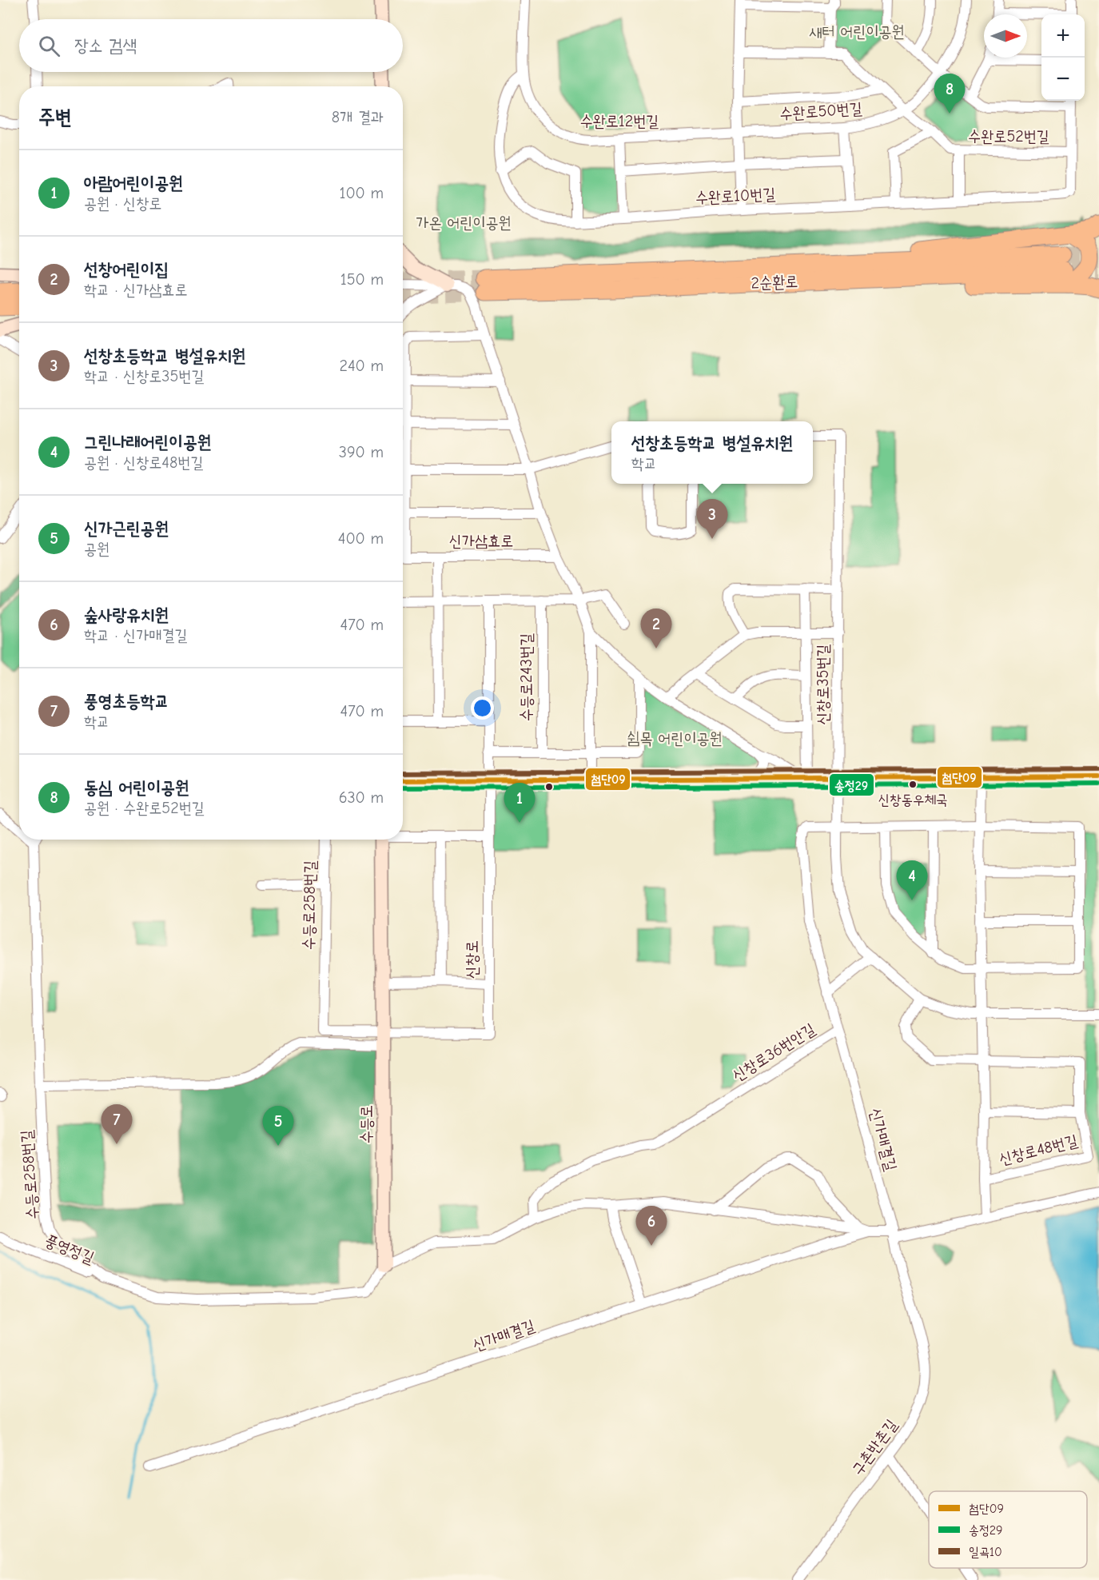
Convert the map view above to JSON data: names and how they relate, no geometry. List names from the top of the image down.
{
  "streets": {
    "highway": ["2순환로"],
    "main road": ["수등로"],
    "street": [
      "수완로50번길",
      "수완로12번길",
      "수완로52번길",
      "수완로10번길",
      "신가삼효로",
      "수등로243번길",
      "신창로35번길",
      "수등로258번길",
      "신창로",
      "신창로36번안길",
      "신가매결길",
      "신창로48번길",
      "풍영정길",
      "구촌반촌길"
    ]
  },
  "crossings": [
    ["수완로50번길", "수완로12번길"],
    ["수완로50번길", "수완로52번길"],
    ["수완로12번길", "수완로10번길"],
    ["수완로52번길", "수완로10번길"],
    ["신창로35번길", "신창로36번안길"],
    ["신창로35번길", "신창로48번길"],
    ["수등로258번길", "신창로"],
    ["수등로258번길", "수등로"],
    ["수등로258번길", "신가매결길"],
    ["수등로258번길", "풍영정길"],
    ["신창로", "수등로"],
    ["신창로36번안길", "신가매결길"],
    ["수등로", "신가매결길"],
    ["신가매결길", "구촌반촌길"]
  ],
  "parks": ["새터 어린이공원", "가온 어린이공원", "쉼목 어린이공원"],
  "places": ["신창동우체국"],
  "lines": ["transit line 일곡10", "transit line 첨단09", "transit line 송정29"],
  "legend": ["첨단09", "송정29", "일곡10"],
  "north": "right",
  "page": {
    "map_buttons": ["+", "−"],
    "search": "장소 검색",
    "pins": [
      "8",
      "3",
      "2",
      "1",
      "4",
      "7",
      "5",
      "6"
    ],
    "heading": ["주변", "8개 결과"],
    "list": [
      {
        "mark": "1",
        "name": "아람어린이공원",
        "note": "공원 · 신창로",
        "value": "100 m"
      },
      {
        "mark": "2",
        "name": "선창어린이집",
        "note": "학교 · 신가삼효로",
        "value": "150 m"
      },
      {
        "mark": "3",
        "name": "선창초등학교 병설유치원",
        "note": "학교 · 신창로35번길",
        "value": "240 m"
      },
      {
        "mark": "4",
        "name": "그린나래어린이공원",
        "note": "공원 · 신창로48번길",
        "value": "390 m"
      },
      {
        "mark": "5",
        "name": "신가근린공원",
        "note": "공원",
        "value": "400 m"
      },
      {
        "mark": "6",
        "name": "숲사랑유치원",
        "note": "학교 · 신가매결길",
        "value": "470 m"
      },
      {
        "mark": "7",
        "name": "풍영초등학교",
        "note": "학교",
        "value": "470 m"
      },
      {
        "mark": "8",
        "name": "동심 어린이공원",
        "note": "공원 · 수완로52번길",
        "value": "630 m"
      }
    ],
    "popup": ["선창초등학교 병설유치원", "학교"]
  }
}
